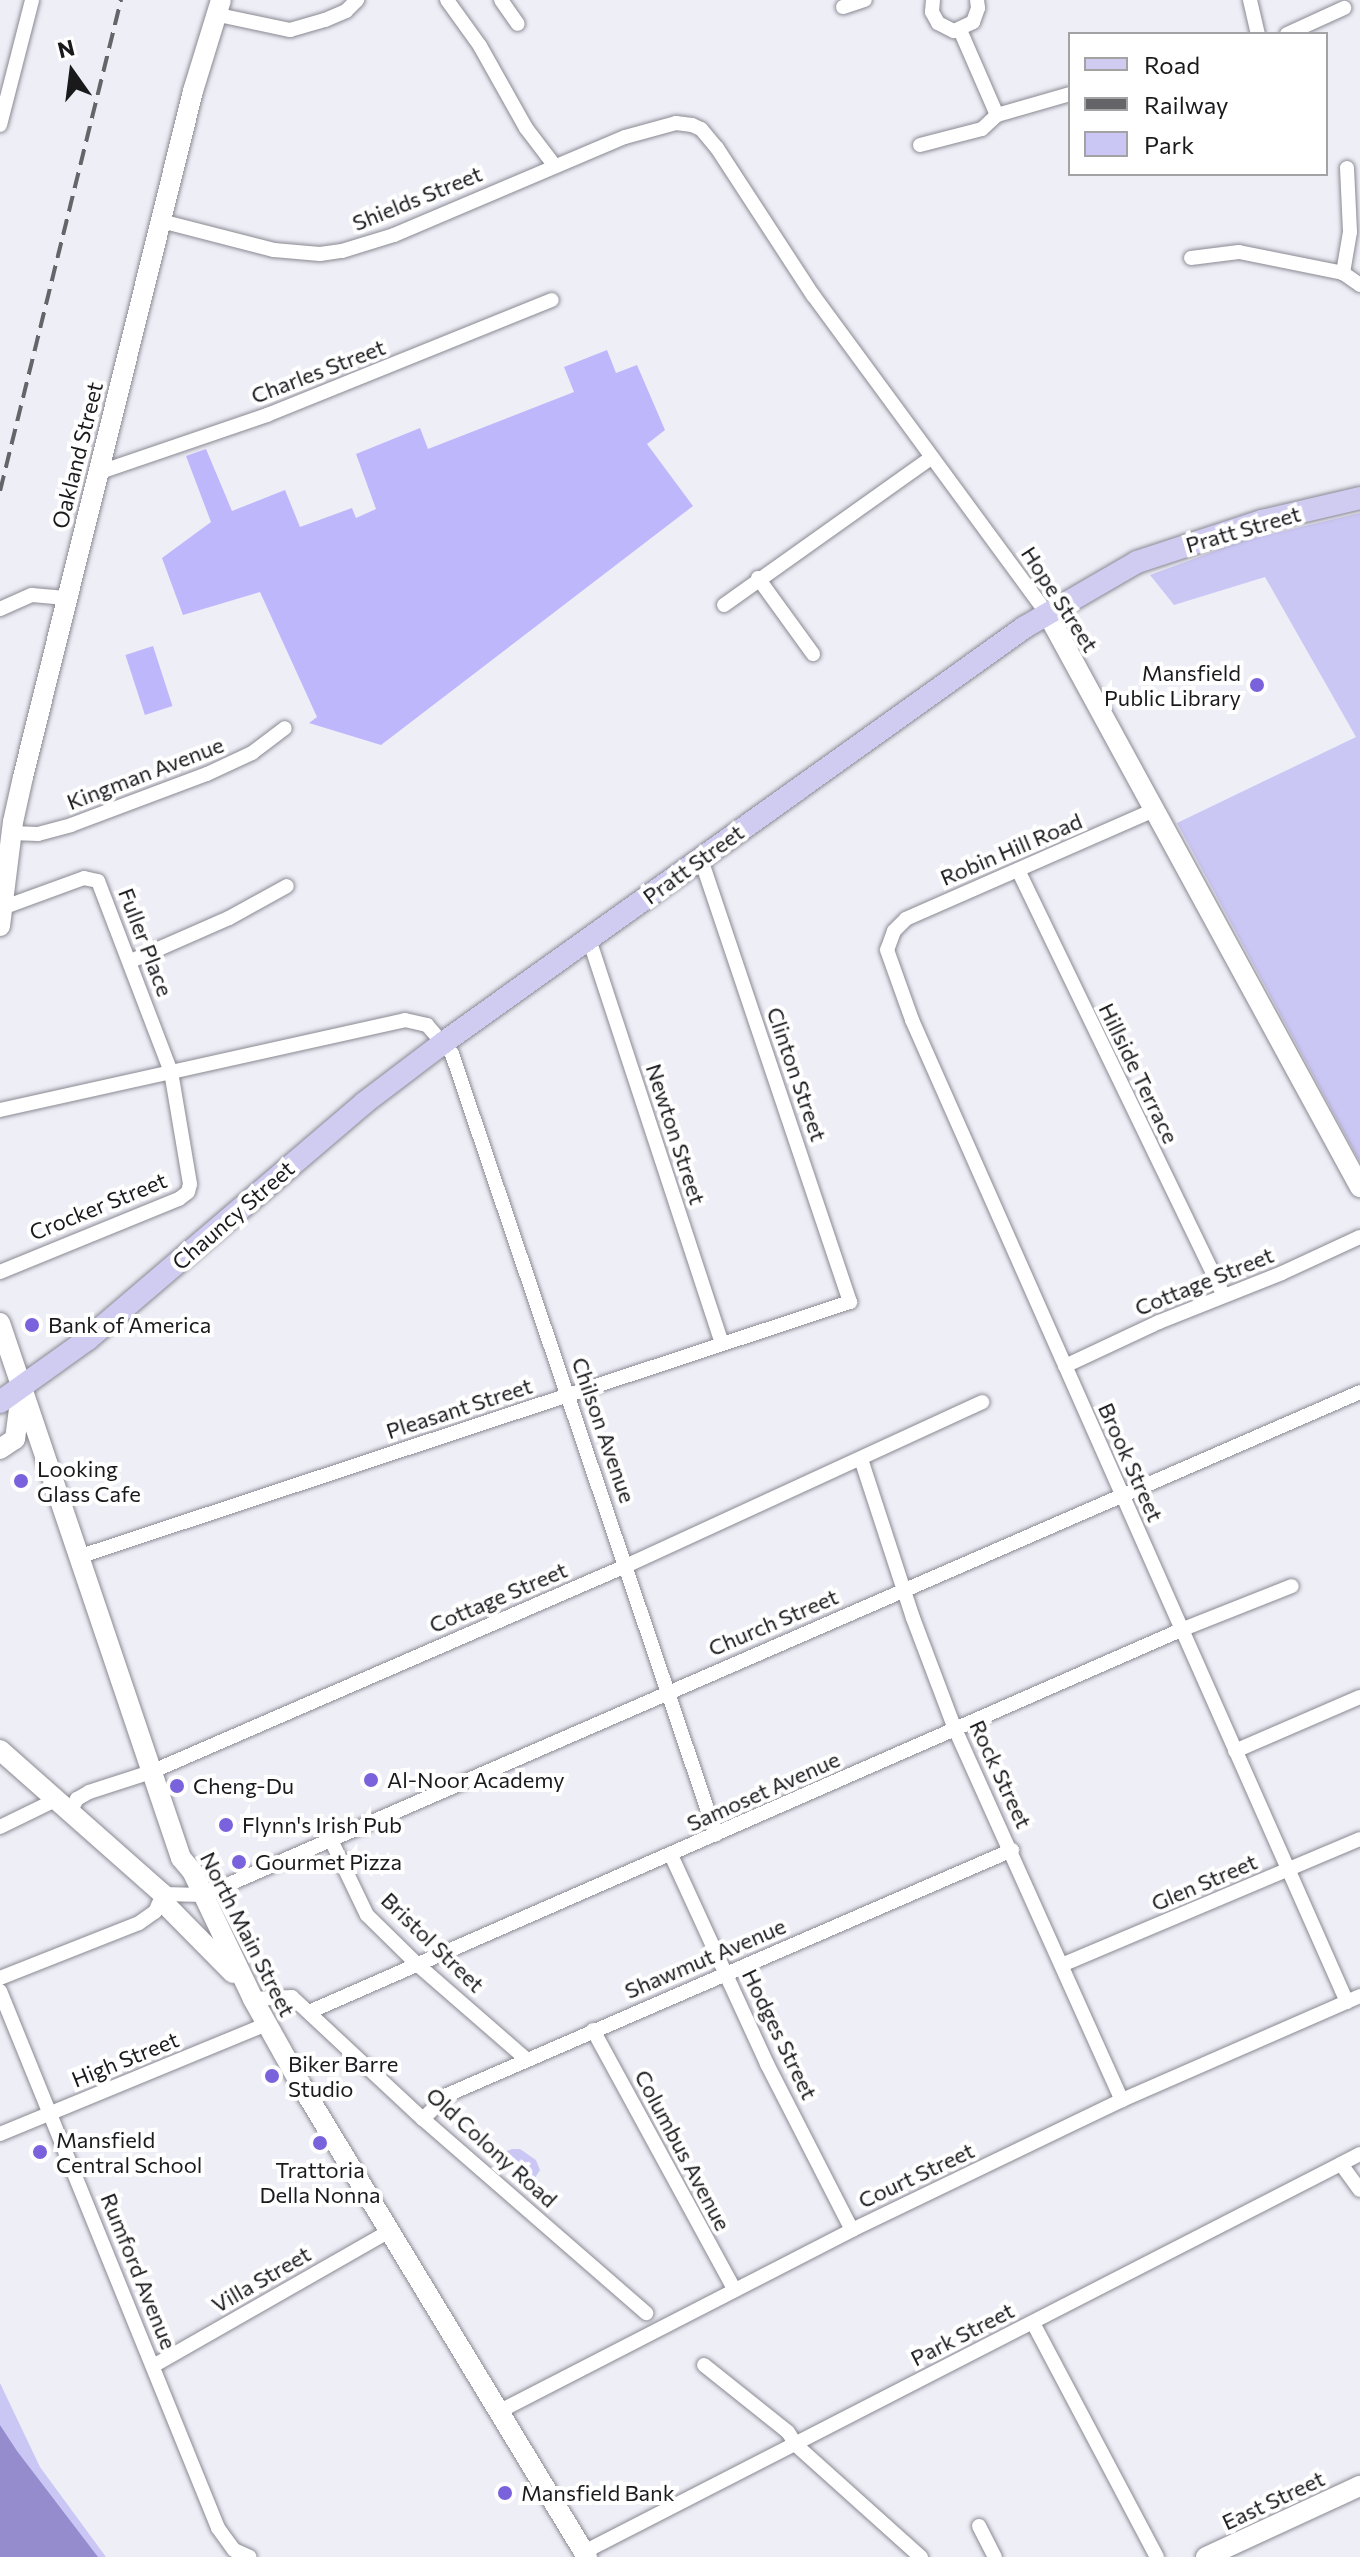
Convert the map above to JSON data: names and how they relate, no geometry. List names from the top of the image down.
{
  "streets": {
    "main road": [
      "Oakland Street",
      "Pratt Street",
      "Hope Street",
      "Chauncy Street",
      "North Main Street",
      "East Street"
    ],
    "street": [
      "Shields Street",
      "Charles Street",
      "Kingman Avenue",
      "Robin Hill Road",
      "Fuller Place",
      "Hillside Terrace",
      "Clinton Street",
      "Newton Street",
      "Crocker Street",
      "Cottage Street",
      "Pleasant Street",
      "Chilson Avenue",
      "Brook Street",
      "Church Street",
      "Rock Street",
      "Samoset Avenue",
      "Glen Street",
      "Bristol Street",
      "Shawmut Avenue",
      "Hodges Street",
      "High Street",
      "Old Colony Road",
      "Columbus Avenue",
      "Court Street",
      "Rumford Avenue",
      "Villa Street",
      "Park Street"
    ]
  },
  "crossings": [
    ["Shields Street", "Oakland Street"],
    ["Shields Street", "Hope Street"],
    ["Charles Street", "Oakland Street"],
    ["Oakland Street", "Kingman Avenue"],
    ["Oakland Street", "Fuller Place"],
    ["Pratt Street", "Hope Street"],
    ["Pratt Street", "Clinton Street"],
    ["Pratt Street", "Newton Street"],
    ["Pratt Street", "Chauncy Street"],
    ["Pratt Street", "Chilson Avenue"],
    ["Hope Street", "Robin Hill Road"],
    ["Robin Hill Road", "Hillside Terrace"],
    ["Robin Hill Road", "Brook Street"],
    ["Fuller Place", "Crocker Street"],
    ["Hillside Terrace", "Cottage Street"],
    ["Clinton Street", "Pleasant Street"],
    ["Newton Street", "Pleasant Street"],
    ["Chauncy Street", "Chilson Avenue"],
    ["Chauncy Street", "North Main Street"],
    ["Cottage Street", "Chilson Avenue"],
    ["Cottage Street", "Brook Street"],
    ["Cottage Street", "Rock Street"],
    ["Cottage Street", "North Main Street"],
    ["Pleasant Street", "Chilson Avenue"],
    ["Pleasant Street", "North Main Street"],
    ["Chilson Avenue", "Church Street"],
    ["Chilson Avenue", "Samoset Avenue"],
    ["Brook Street", "Church Street"],
    ["Brook Street", "Samoset Avenue"],
    ["Brook Street", "Glen Street"],
    ["Brook Street", "Court Street"],
    ["Church Street", "Rock Street"],
    ["Church Street", "North Main Street"],
    ["Church Street", "Bristol Street"],
    ["Rock Street", "Samoset Avenue"],
    ["Rock Street", "Glen Street"],
    ["Rock Street", "Shawmut Avenue"],
    ["Rock Street", "Court Street"],
    ["Samoset Avenue", "Bristol Street"],
    ["Samoset Avenue", "Hodges Street"],
    ["Samoset Avenue", "Old Colony Road"],
    ["North Main Street", "High Street"],
    ["North Main Street", "Court Street"],
    ["North Main Street", "Villa Street"],
    ["North Main Street", "Park Street"],
    ["Bristol Street", "Shawmut Avenue"],
    ["Shawmut Avenue", "Hodges Street"],
    ["Shawmut Avenue", "Old Colony Road"],
    ["Shawmut Avenue", "Columbus Avenue"],
    ["Hodges Street", "Court Street"],
    ["High Street", "Rumford Avenue"],
    ["Columbus Avenue", "Court Street"],
    ["Rumford Avenue", "Villa Street"]
  ],
  "places": [
    "Mansfield Public Library",
    "Bank of America",
    "Looking Glass Cafe",
    "Al-Noor Academy",
    "Cheng-Du",
    "Flynn's Irish Pub",
    "Gourmet Pizza",
    "Biker Barre Studio",
    "Trattoria Della Nonna",
    "Mansfield Central School",
    "Mansfield Bank"
  ],
  "legend": ["Road", "Railway", "Park"],
  "north": "top"
}
